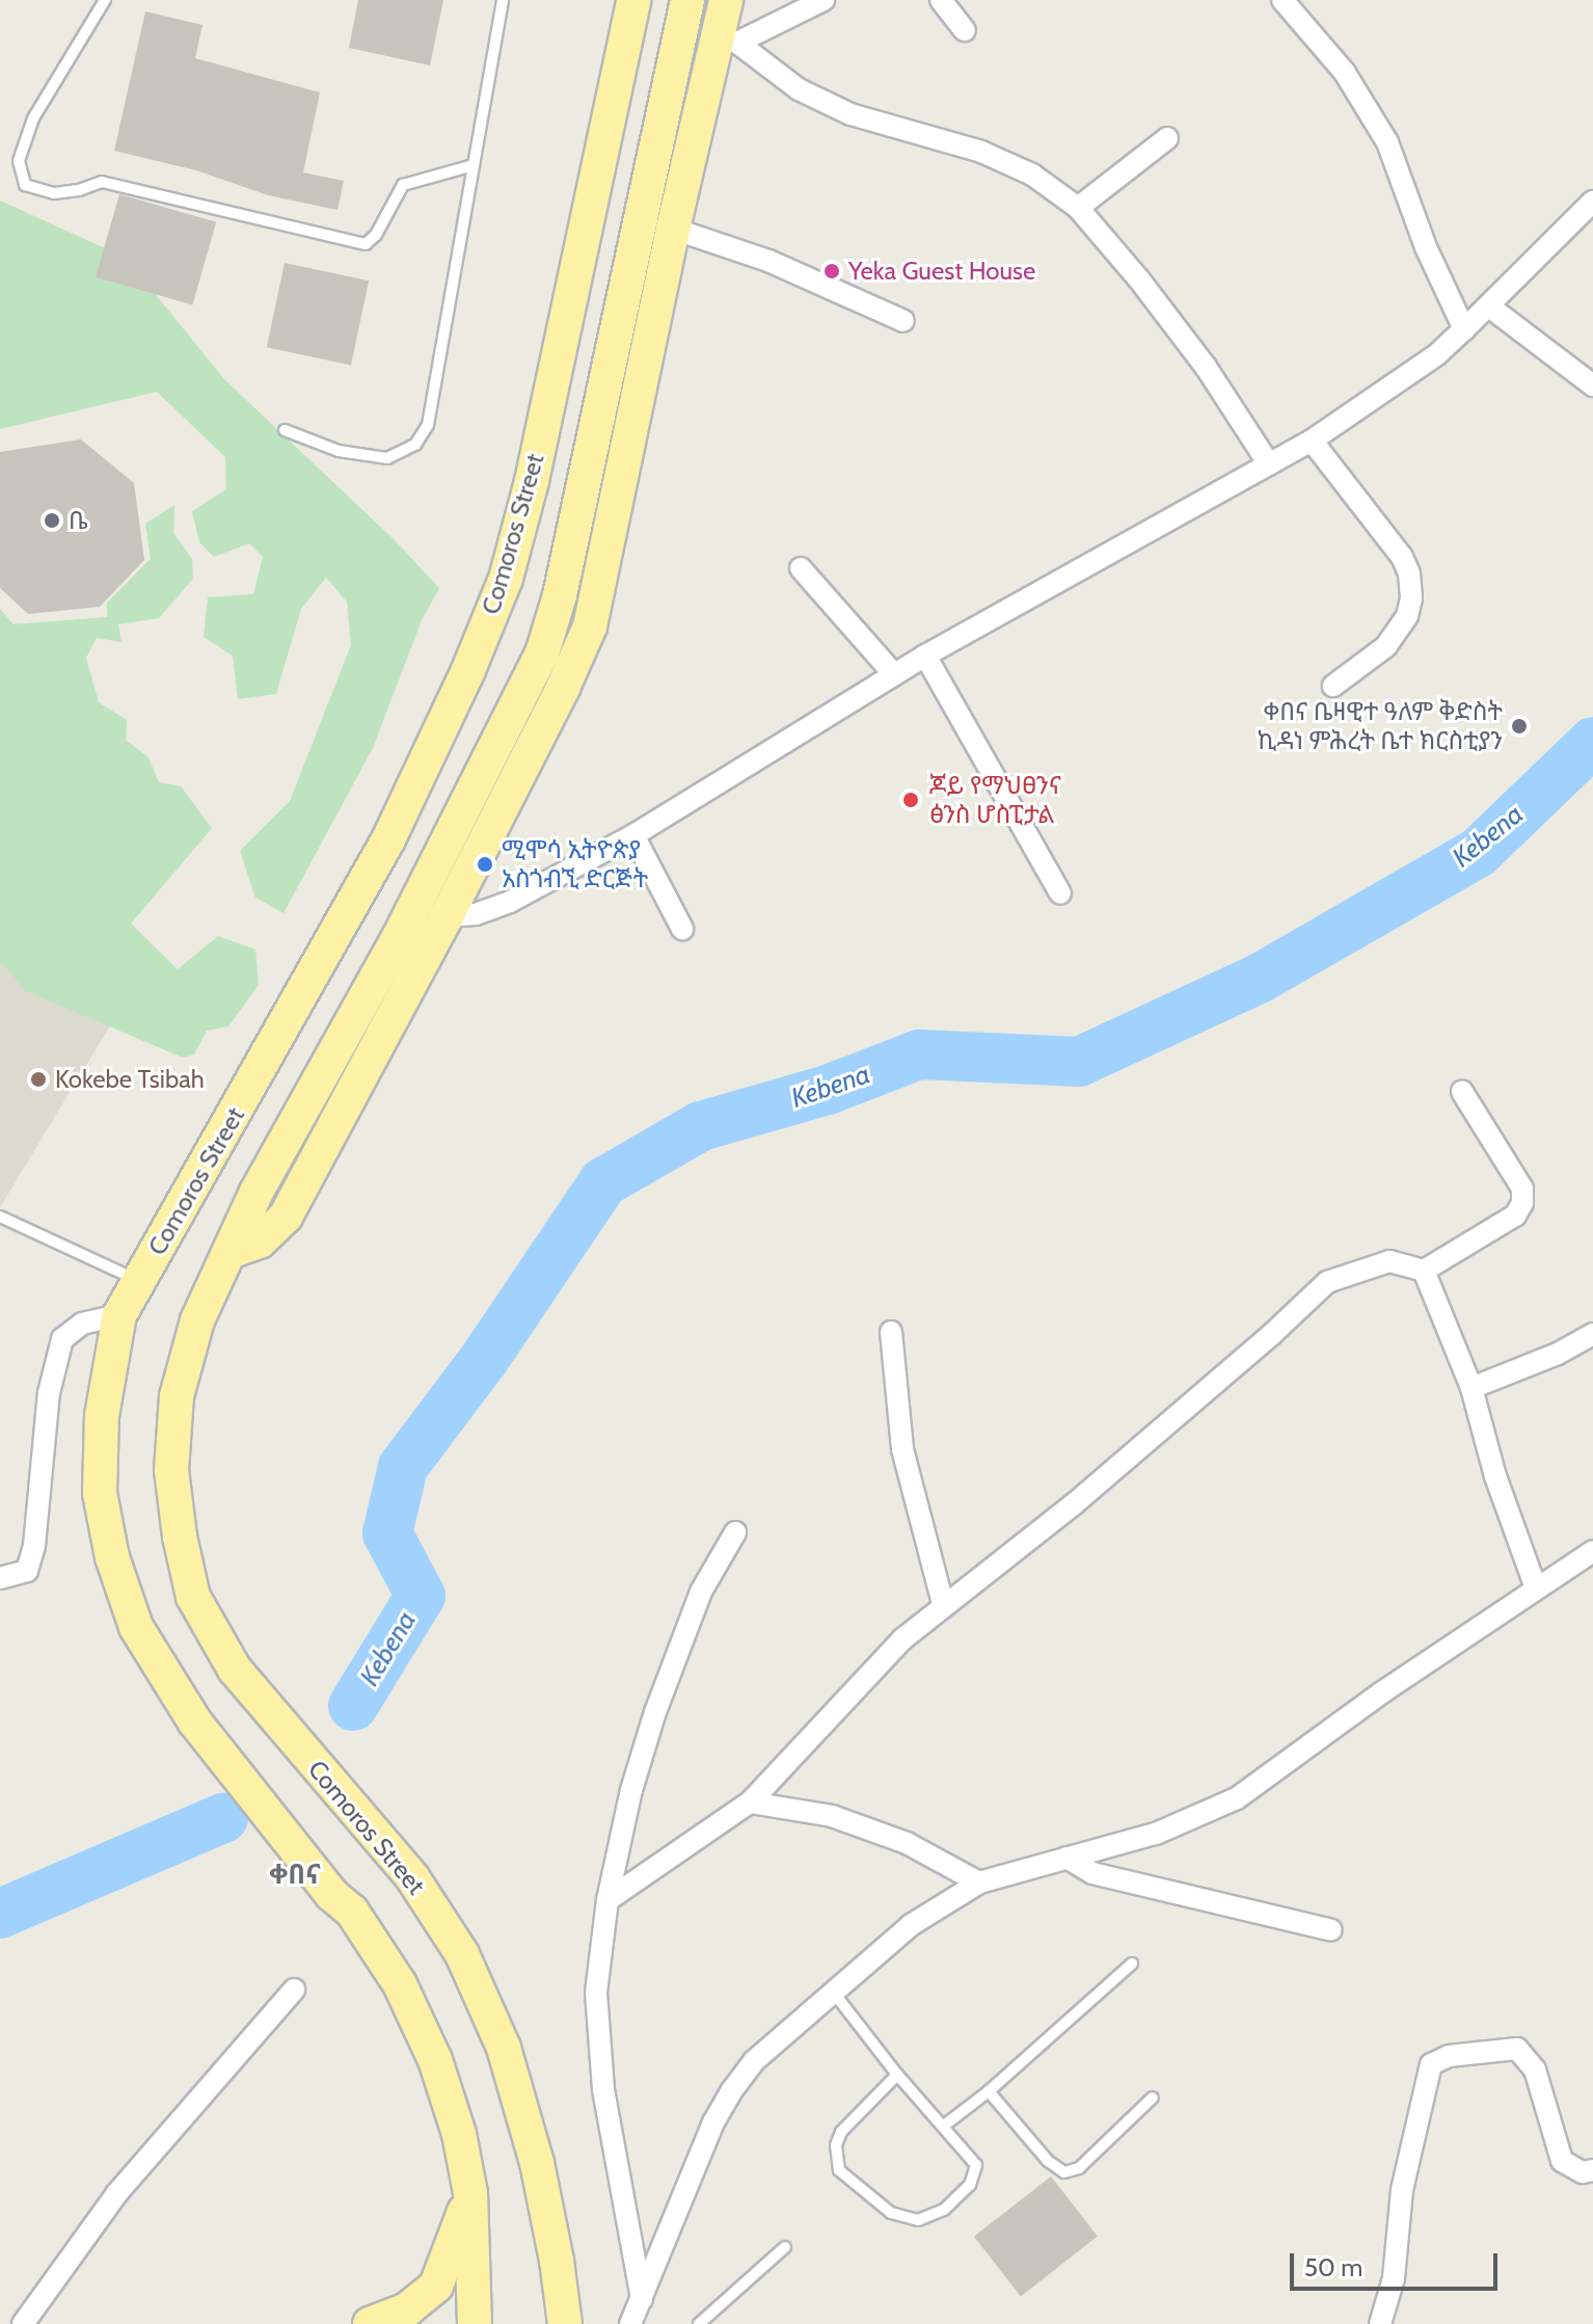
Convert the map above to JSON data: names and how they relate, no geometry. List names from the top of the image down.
{
  "streets": {
    "main road": ["Comoros Street"]
  },
  "districts": ["ቀበና"],
  "water": ["Kebena"],
  "places": [
    "Yeka Guest House",
    "ቤ",
    "ቀበና ቤዛዊተ ዓለም ቅድስት ኪዳነ ምሕረት ቤተ ክርስቲያን",
    "ጆይ የማህፀንና ፅንስ ሆስፒታል",
    "ሚሞሳ ኢትዮጵያ አስጎብኚ ድርጅት",
    "Kokebe Tsibah"
  ],
  "scale_bar": "50 m"
}
